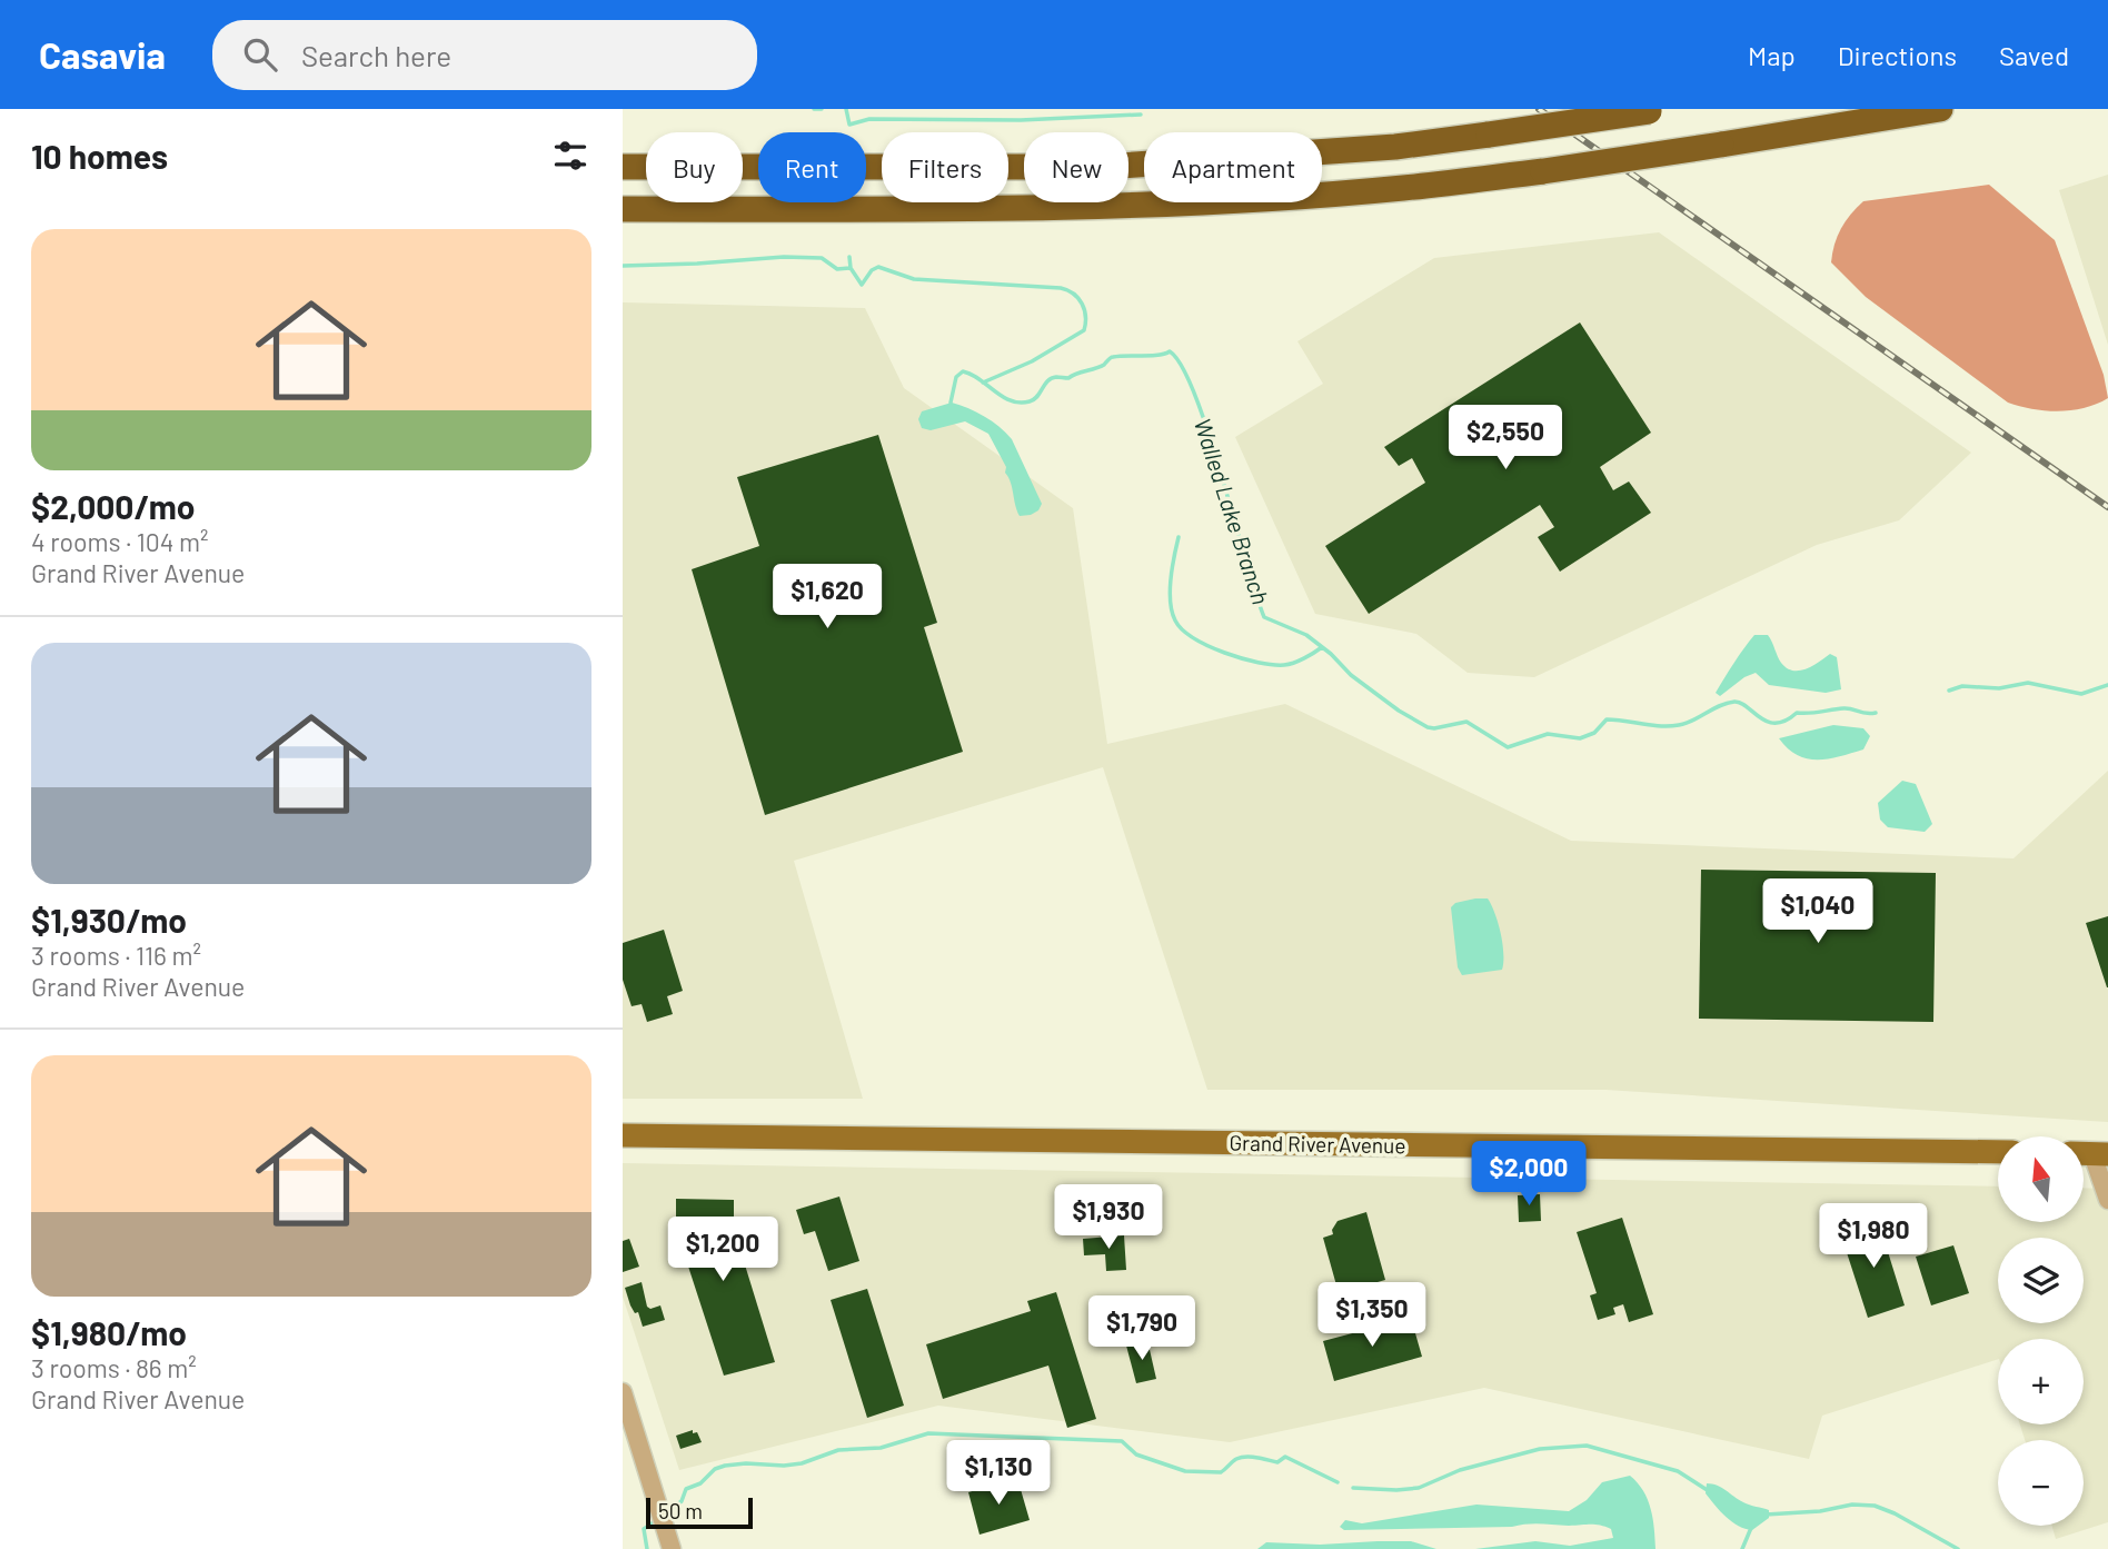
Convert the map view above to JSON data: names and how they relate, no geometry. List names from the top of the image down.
{
  "streets": {
    "main road": ["Grand River Avenue"]
  },
  "water": ["Walled Lake Branch"],
  "scale_bar": "50 m",
  "north": "top",
  "page": {
    "header": "Casavia",
    "search": "Search here",
    "nav": ["Map", "Directions", "Saved"],
    "heading": "10 homes",
    "chip": [
      "Buy",
      "Rent",
      "Filters",
      "New",
      "Apartment"
    ],
    "list": [
      {
        "name": "$2,000/mo",
        "note": "4 rooms · 104 m² · Grand River Avenue"
      },
      {
        "name": "$1,930/mo",
        "note": "3 rooms · 116 m² · Grand River Avenue"
      },
      {
        "name": "$1,980/mo",
        "note": "3 rooms · 86 m² · Grand River Avenue"
      }
    ],
    "price": [
      "$2,550",
      "$1,620",
      "$1,040",
      "$2,000",
      "$1,930",
      "$1,980",
      "$1,200",
      "$1,350",
      "$1,790",
      "$1,130"
    ],
    "map_buttons": ["+", "−"],
    "scale": "50 m"
  }
}
